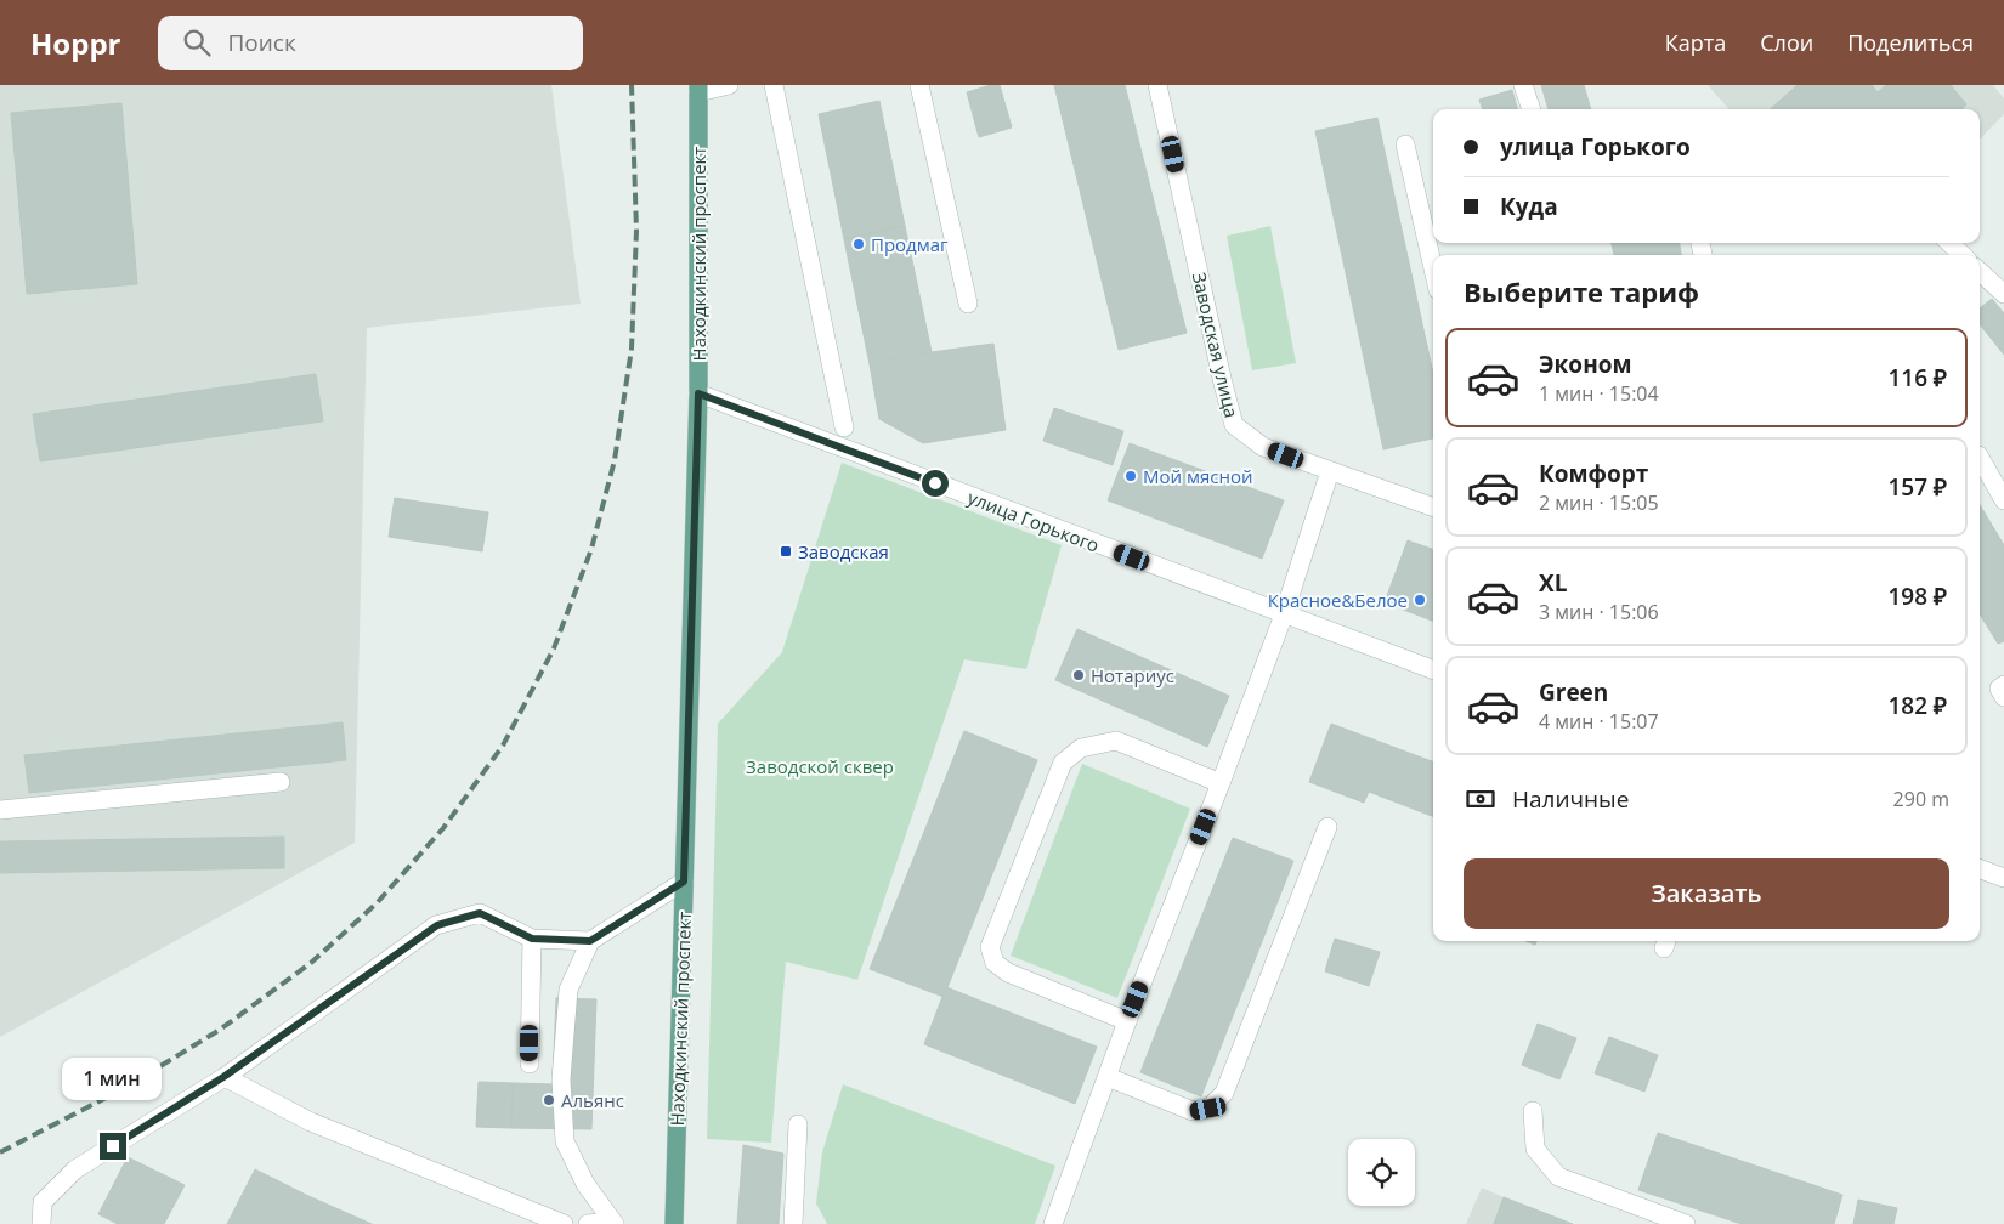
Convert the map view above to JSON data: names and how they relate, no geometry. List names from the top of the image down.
{
  "streets": {
    "main road": ["Находкинский проспект"],
    "street": ["Заводская улица", "улица Горького"]
  },
  "crossings": [
    ["Находкинский проспект", "улица Горького"]
  ],
  "parks": ["Заводской сквер"],
  "places": {
    "other": [
      "Продмаг",
      "Мой мясной",
      "Красное&Белое",
      "Нотариус",
      "Альянс"
    ],
    "transit": ["Заводская"]
  },
  "page": {
    "header": "Hoppr",
    "search": "Поиск",
    "nav": ["Карта", "Слои", "Поделиться"],
    "banner": ["улица Горького", "Куда"],
    "heading": "Выберите тариф",
    "list": [
      {
        "name": "Эконом",
        "note": "1 мин · 15:04",
        "value": "116 ₽"
      },
      {
        "name": "Комфорт",
        "note": "2 мин · 15:05",
        "value": "157 ₽"
      },
      {
        "name": "XL",
        "note": "3 мин · 15:06",
        "value": "198 ₽"
      },
      {
        "name": "Green",
        "note": "4 мин · 15:07",
        "value": "182 ₽"
      }
    ],
    "pay": ["Наличные", "290 m"],
    "buttons": "Заказать",
    "bubble": "1 мин"
  }
}
